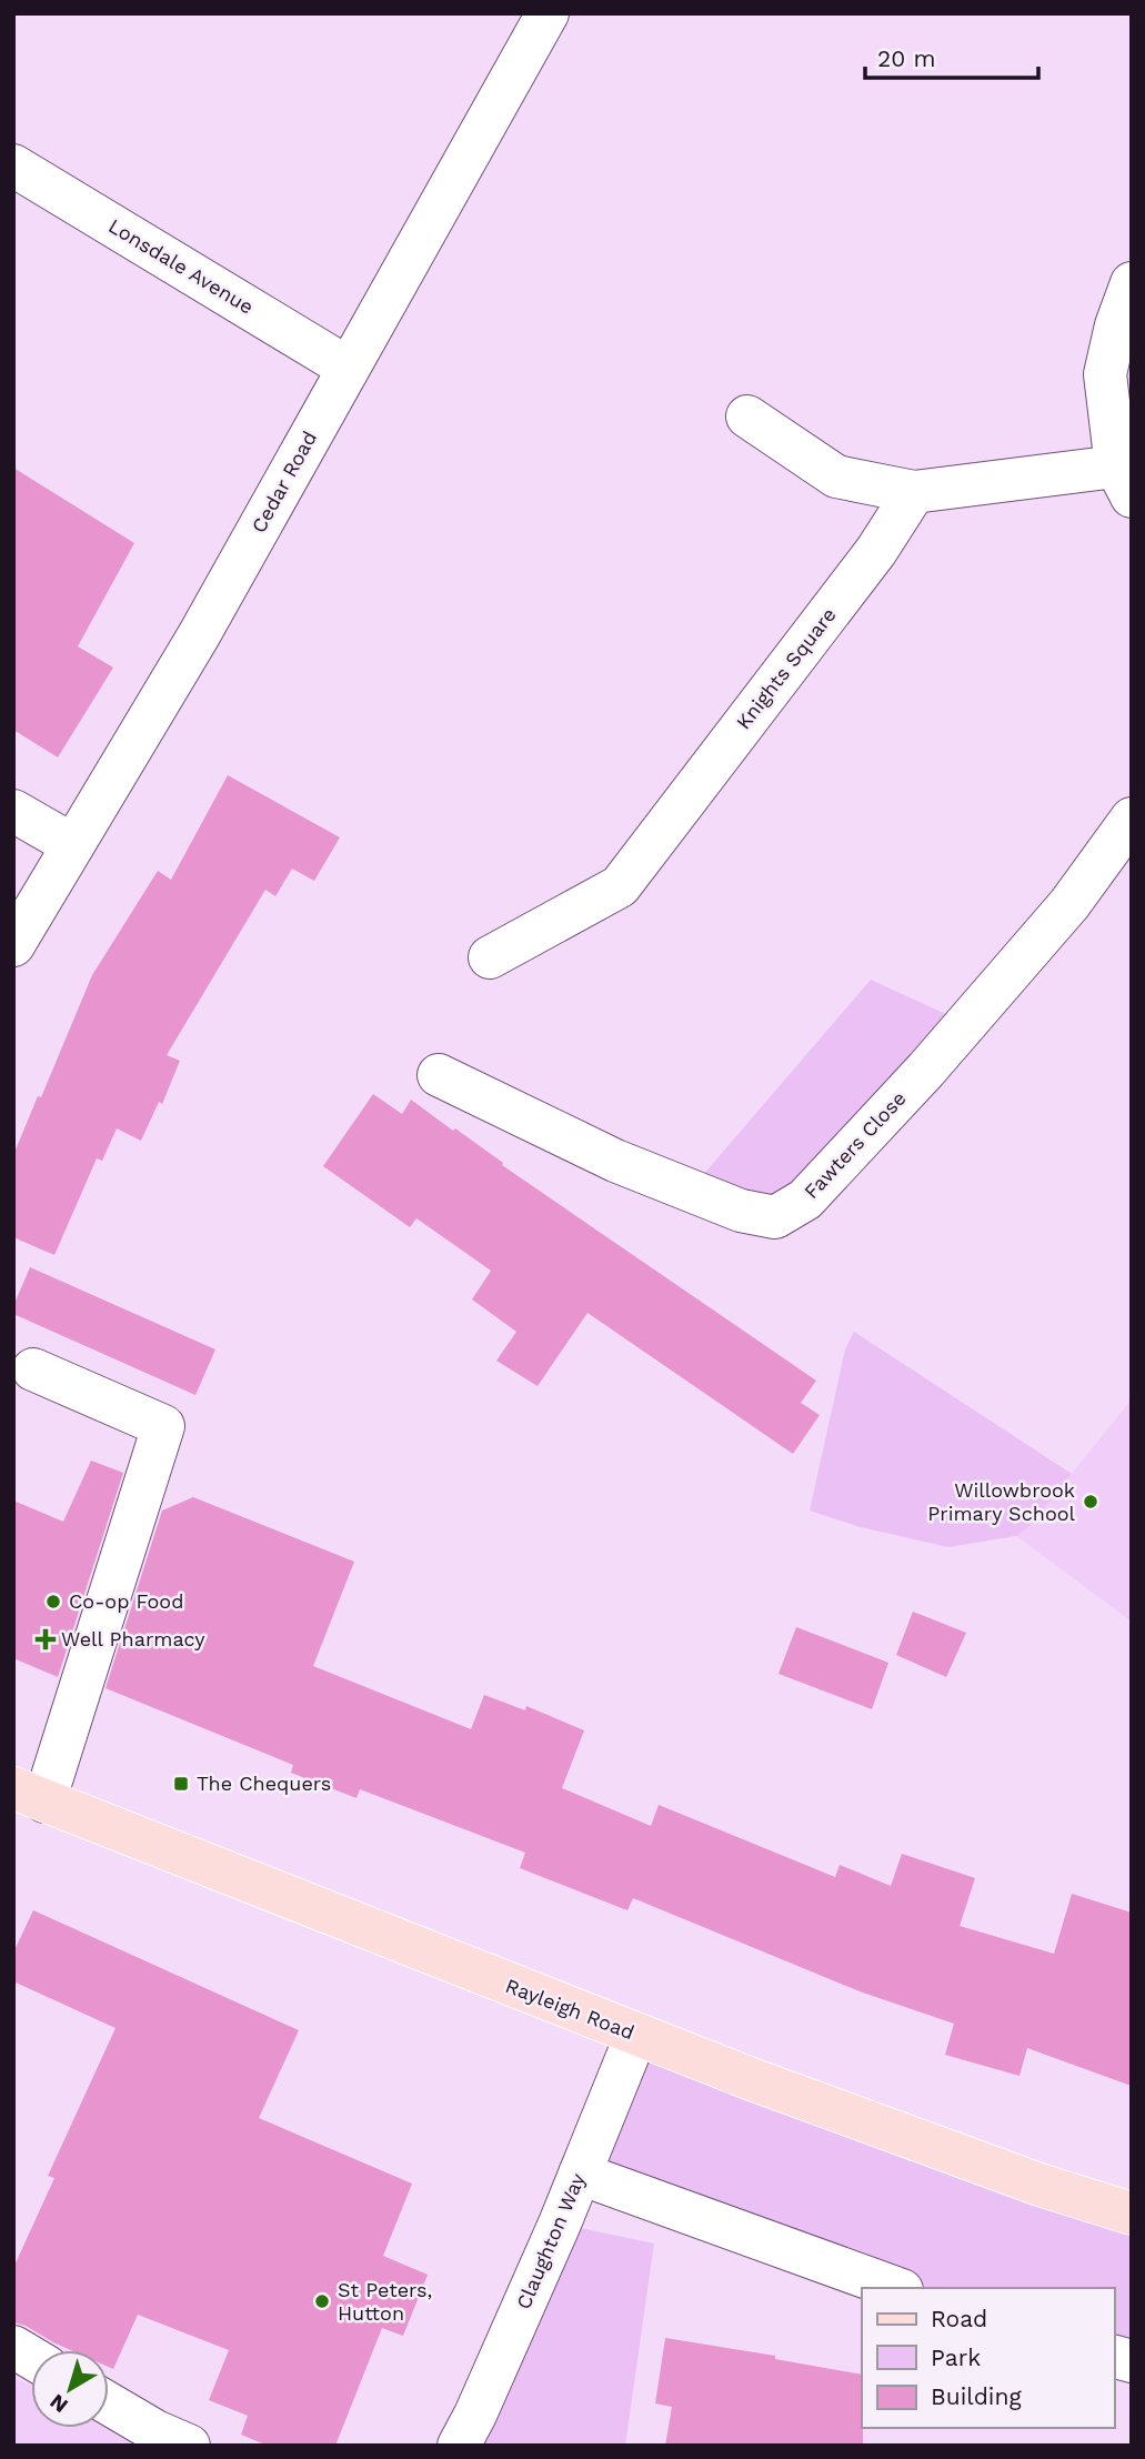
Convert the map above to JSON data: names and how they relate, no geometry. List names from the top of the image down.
{
  "streets": {
    "main road": ["Rayleigh Road"],
    "street": [
      "Lonsdale Avenue",
      "Cedar Road",
      "Knights Square",
      "Fawters Close",
      "Claughton Way"
    ]
  },
  "crossings": [
    ["Lonsdale Avenue", "Cedar Road"],
    ["Rayleigh Road", "Claughton Way"]
  ],
  "places": {
    "other": ["Willowbrook Primary School", "Co-op Food", "St Peters, Hutton"],
    "health": ["Well Pharmacy"],
    "transit": ["The Chequers"]
  },
  "legend": ["Road", "Park", "Building"],
  "scale_bar": "20 m",
  "north": "bottom left"
}
